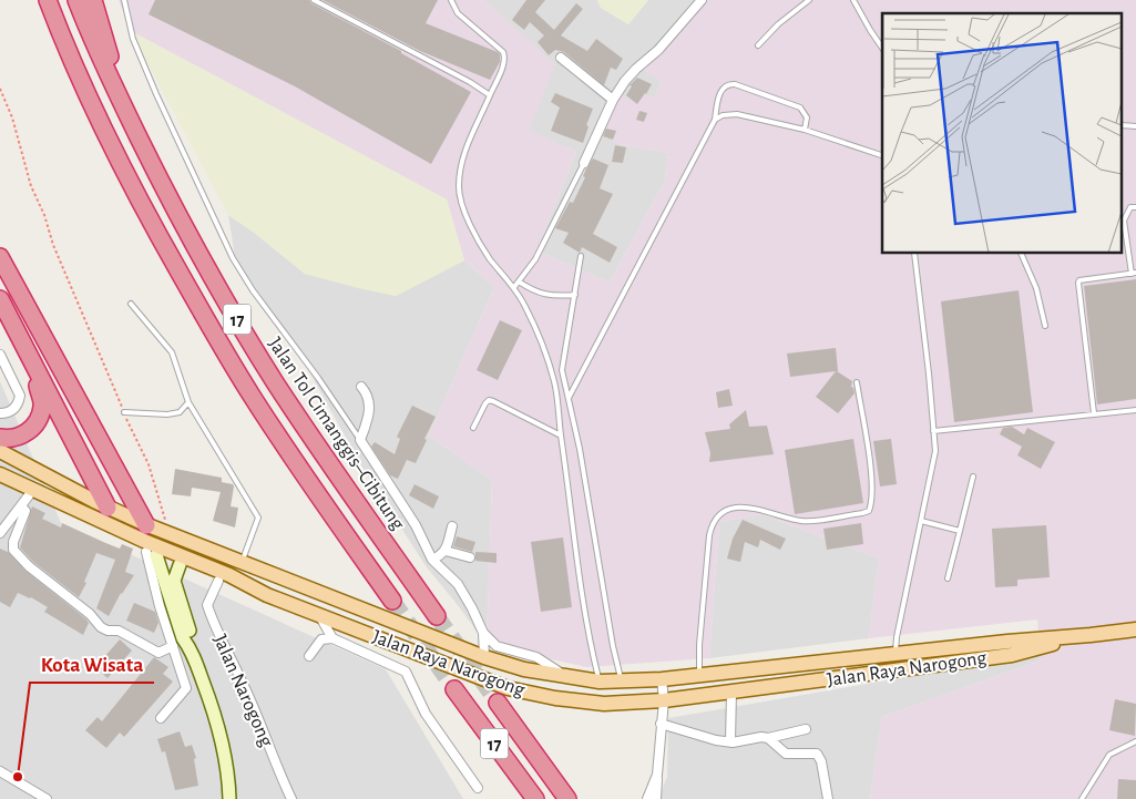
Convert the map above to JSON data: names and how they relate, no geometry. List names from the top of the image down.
{
  "streets": {
    "highway": ["17", "Jalan Tol Cimanggis–Cibitung"],
    "main road": ["Jalan Raya Narogong"],
    "street": ["Jalan Narogong"]
  },
  "places": ["Kota Wisata"]
}
